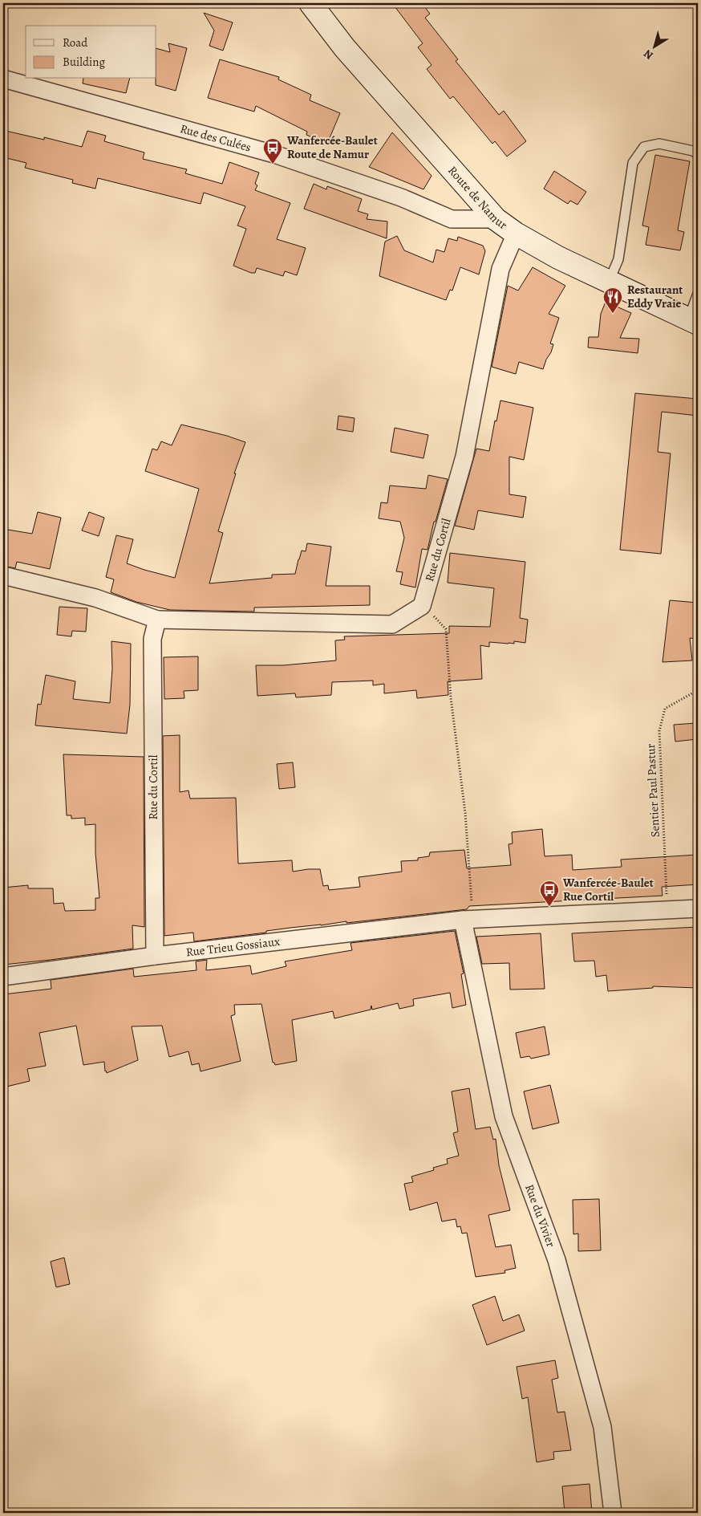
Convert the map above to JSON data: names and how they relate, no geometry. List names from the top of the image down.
{
  "streets": {
    "main road": ["Route de Namur"],
    "street": [
      "Rue des Culées",
      "Rue du Cortil",
      "Rue Trieu Gossiaux",
      "Rue du Vivier"
    ],
    "path": ["Sentier Paul Pastur"]
  },
  "crossings": [
    ["Rue des Culées", "Route de Namur"],
    ["Route de Namur", "Rue du Cortil"],
    ["Rue du Cortil", "Rue Trieu Gossiaux"],
    ["Sentier Paul Pastur", "Rue Trieu Gossiaux"],
    ["Rue Trieu Gossiaux", "Rue du Vivier"]
  ],
  "places": {
    "bus stop": ["Wanfercée-Baulet Route de Namur", "Wanfercée-Baulet Rue Cortil"],
    "restaurant": ["Restaurant Eddy Vraie"]
  },
  "legend": ["Road", "Building"],
  "north": "bottom left"
}
